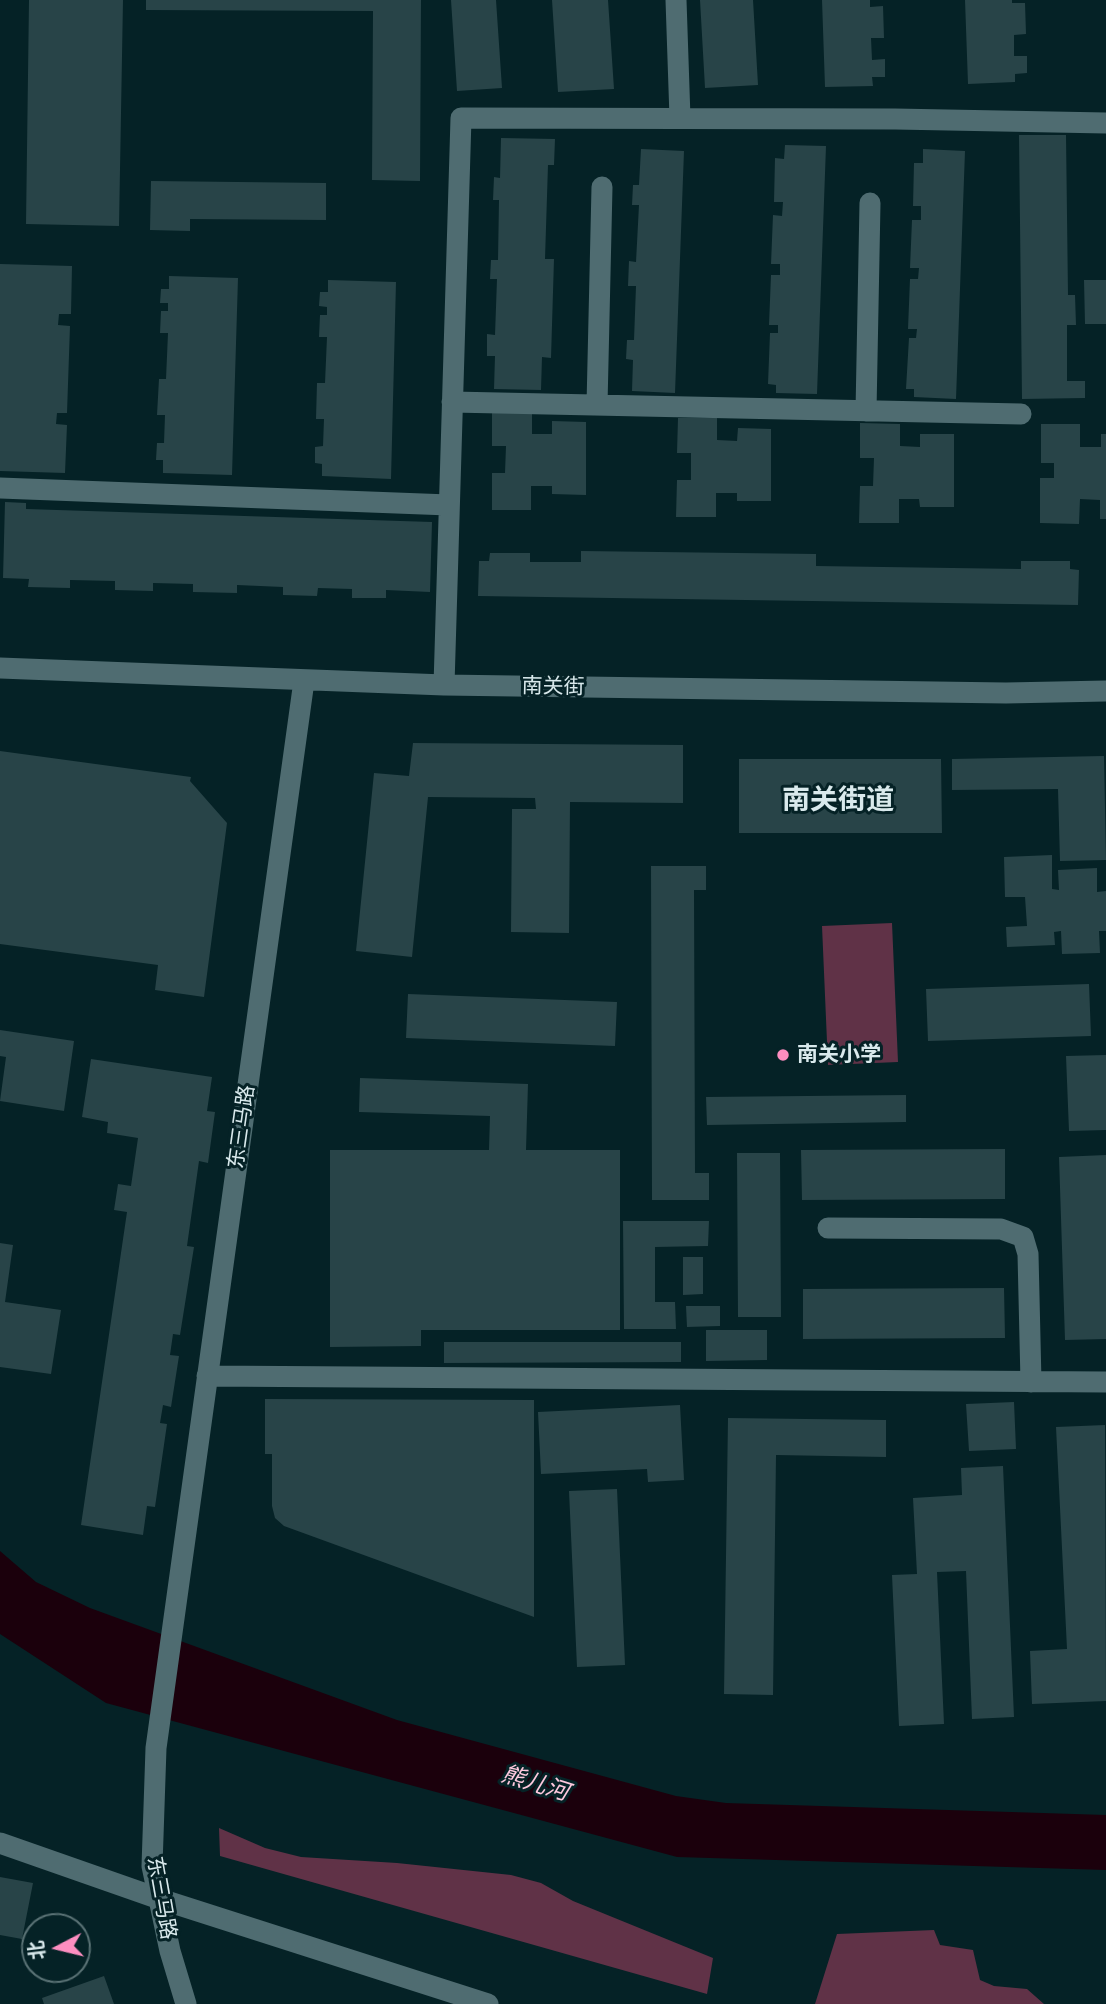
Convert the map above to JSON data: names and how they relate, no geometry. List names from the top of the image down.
{
  "streets": {
    "street": ["南关街", "东三马路"]
  },
  "crossings": [
    ["南关街", "东三马路"]
  ],
  "districts": ["南关街道"],
  "water": ["熊儿河"],
  "places": ["南关小学"],
  "north": "left"
}
